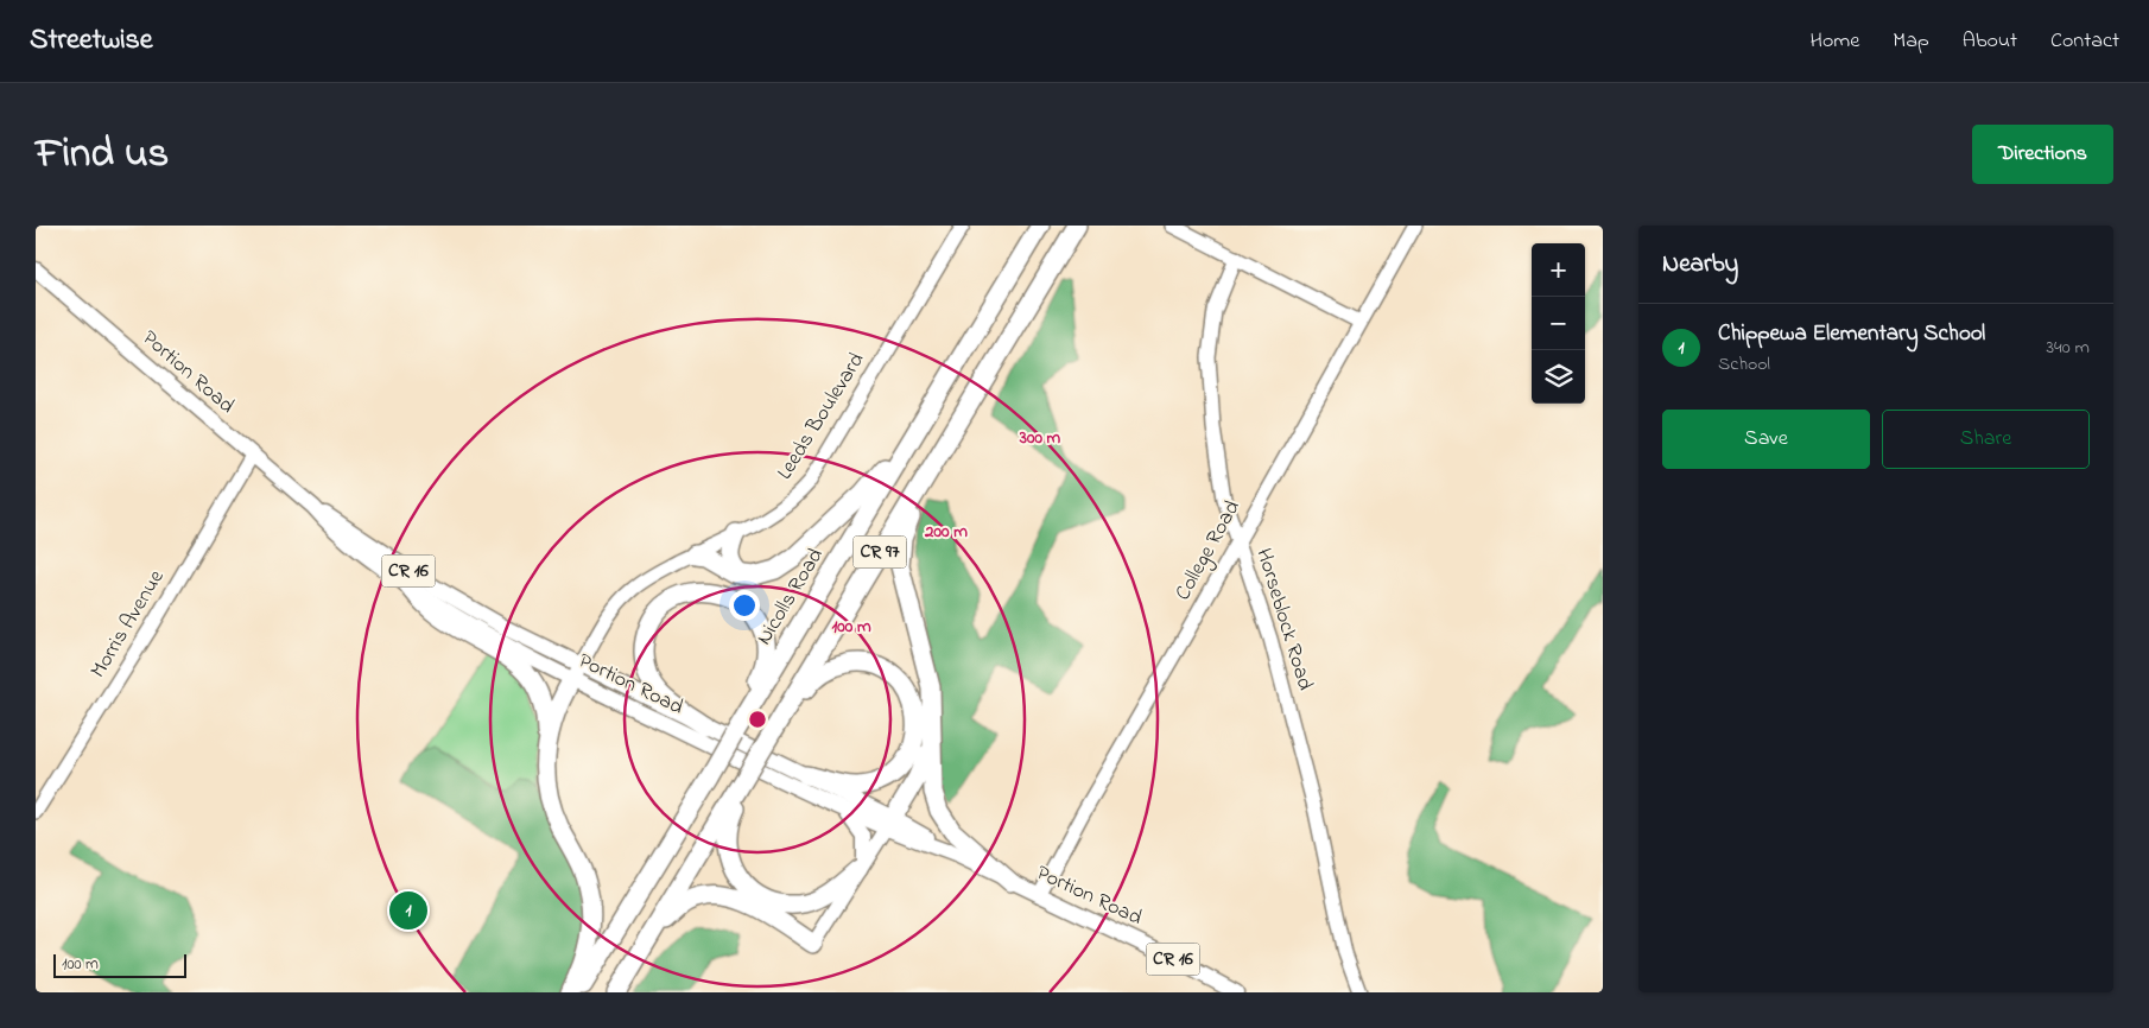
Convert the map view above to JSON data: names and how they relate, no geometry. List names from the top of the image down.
{
  "streets": {
    "highway": ["CR 97", "Nicolls Road"],
    "main road": ["Portion Road", "CR 16"],
    "street": [
      "Leeds Boulevard",
      "College Road",
      "Horseblock Road",
      "Morris Avenue"
    ]
  },
  "crossings": [
    ["Portion Road", "Leeds Boulevard"],
    ["Portion Road", "College Road"],
    ["Portion Road", "Morris Avenue"],
    ["College Road", "Horseblock Road"]
  ],
  "scale_bar": "100 m",
  "page": {
    "header": "Streetwise",
    "nav": [
      "Home",
      "Map",
      "About",
      "Contact"
    ],
    "title": "Find us",
    "buttons": [
      "Directions",
      ["Save", "Share"]
    ],
    "heading": "Nearby",
    "map_buttons": ["+", "−"],
    "list": [
      {
        "mark": "1",
        "name": "Chippewa Elementary School",
        "note": "School",
        "value": "340 m"
      }
    ],
    "pins": "1",
    "scale": "100 m"
  },
  "rings": ["300 m", "200 m", "100 m"]
}
